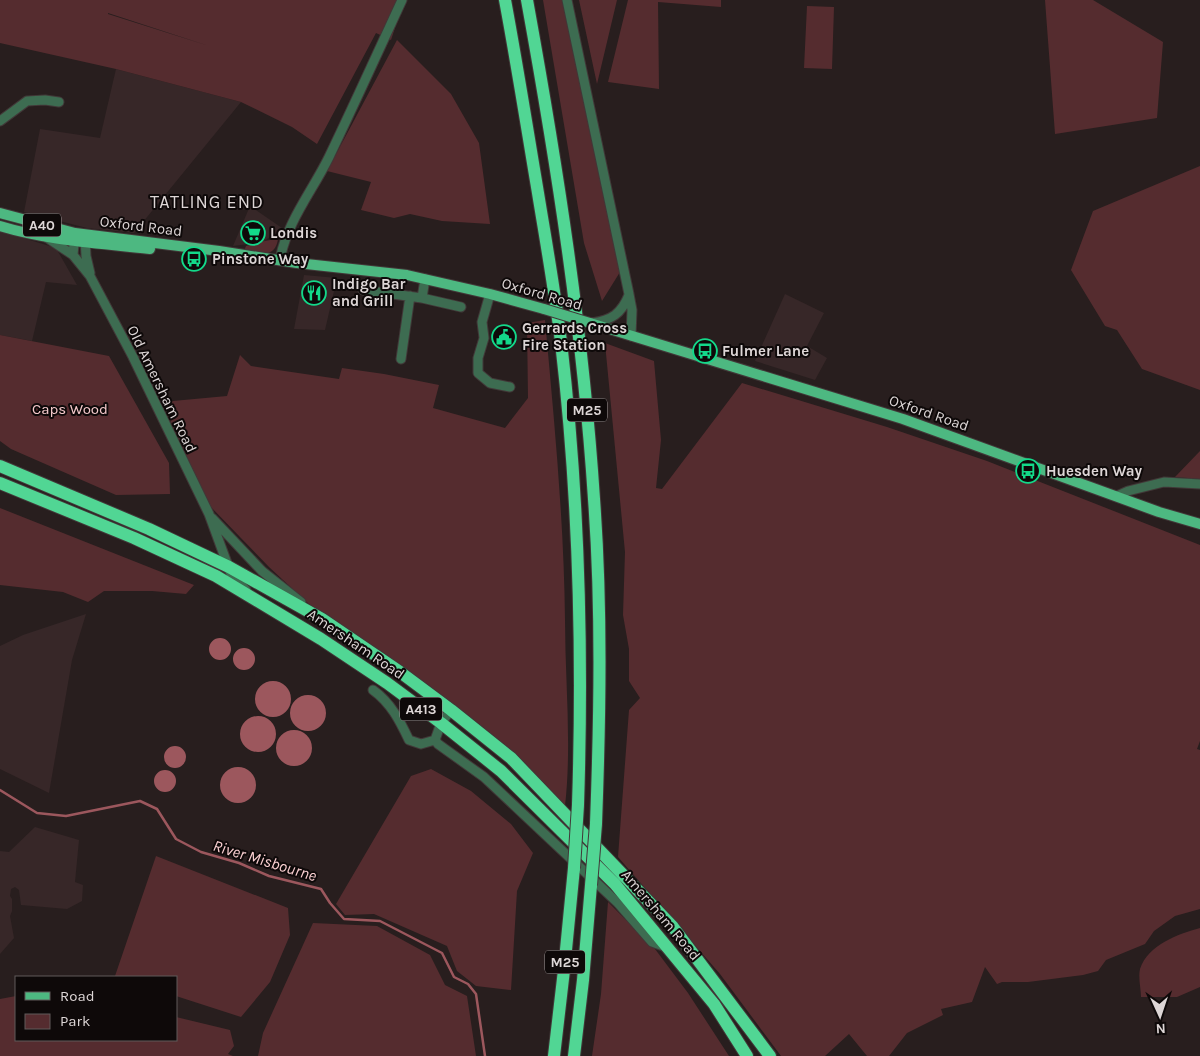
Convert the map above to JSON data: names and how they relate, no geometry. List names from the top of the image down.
{
  "streets": {
    "highway": ["M25", "Amersham Road", "A413"],
    "main road": ["A40", "Oxford Road"],
    "street": ["Old Amersham Road"]
  },
  "crossings": [
    ["A40", "Oxford Road"],
    ["A40", "Old Amersham Road"],
    ["Oxford Road", "Old Amersham Road"],
    ["Old Amersham Road", "Amersham Road"],
    ["Old Amersham Road", "A413"]
  ],
  "districts": ["TATLING END"],
  "water": ["River Misbourne"],
  "parks": ["Caps Wood"],
  "places": {
    "supermarket": ["Londis"],
    "bus stop": ["Pinstone Way", "Fulmer Lane", "Huesden Way"],
    "restaurant": ["Indigo Bar and Grill"],
    "public building": ["Gerrards Cross Fire Station"]
  },
  "legend": ["Road", "Park"],
  "north": "bottom"
}
